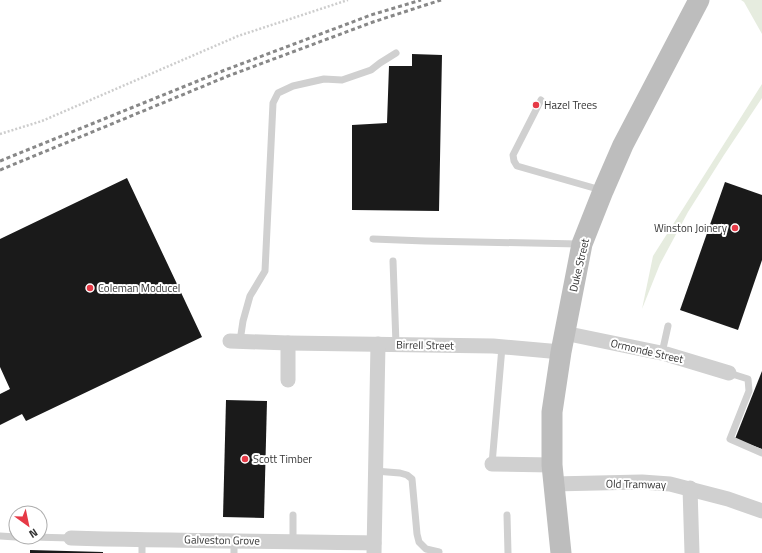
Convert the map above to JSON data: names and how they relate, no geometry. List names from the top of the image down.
{
  "streets": {
    "street": [
      "Duke Street",
      "Birrell Street",
      "Ormonde Street",
      "Old Tramway",
      "Galveston Grove"
    ]
  },
  "crossings": [
    ["Duke Street", "Birrell Street"],
    ["Duke Street", "Ormonde Street"],
    ["Duke Street", "Old Tramway"],
    ["Birrell Street", "Ormonde Street"],
    ["Birrell Street", "Galveston Grove"]
  ],
  "places": [
    "Hazel Trees",
    "Winston Joinery",
    "Coleman Moducel",
    "Scott Timber"
  ],
  "north": "bottom right"
}
